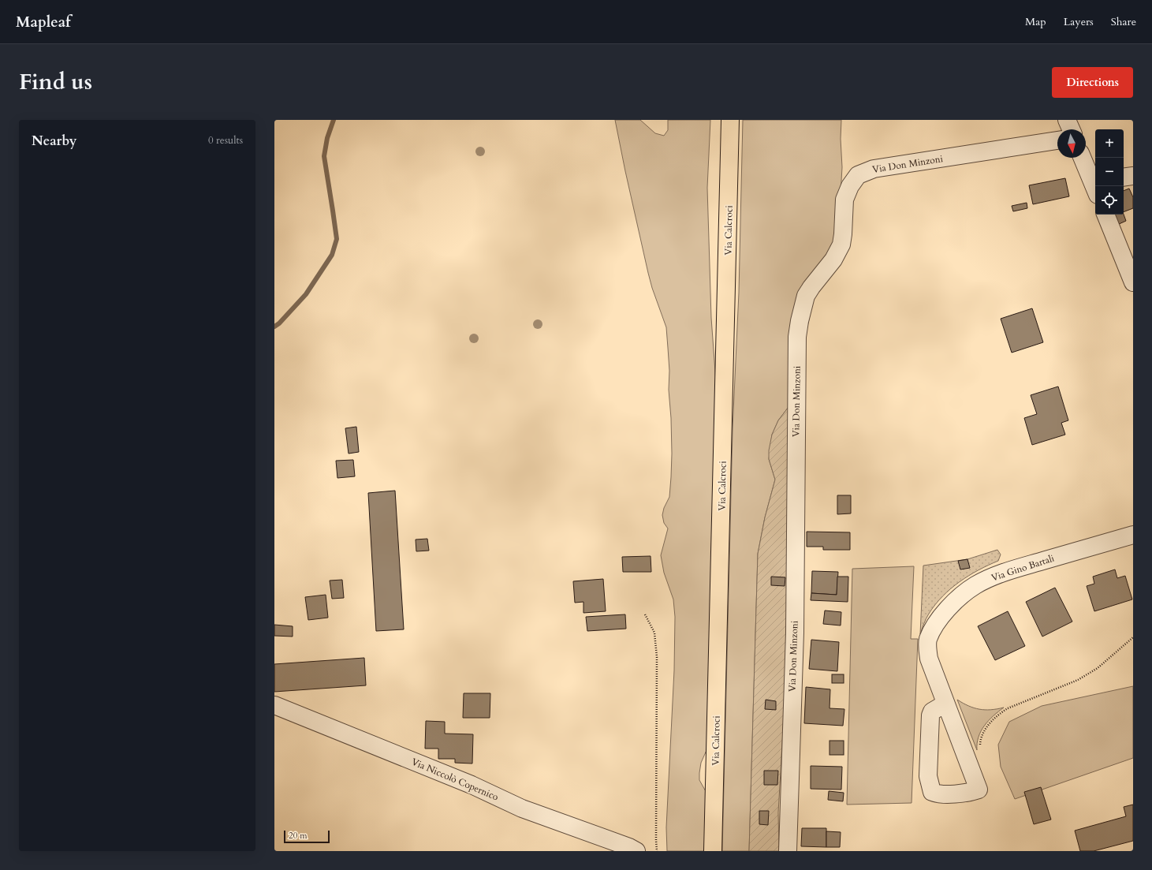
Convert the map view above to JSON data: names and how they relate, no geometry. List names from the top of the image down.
{
  "streets": {
    "main road": ["Via Calcroci"],
    "street": ["Via Don Minzoni", "Via Gino Bartali", "Via Niccolò Copernico"]
  },
  "scale_bar": "20 m",
  "north": "bottom",
  "page": {
    "header": "Mapleaf",
    "nav": ["Map", "Layers", "Share"],
    "title": "Find us",
    "buttons": "Directions",
    "heading": ["Nearby", "0 results"],
    "map_buttons": ["+", "−"],
    "scale": "20 m"
  }
}
